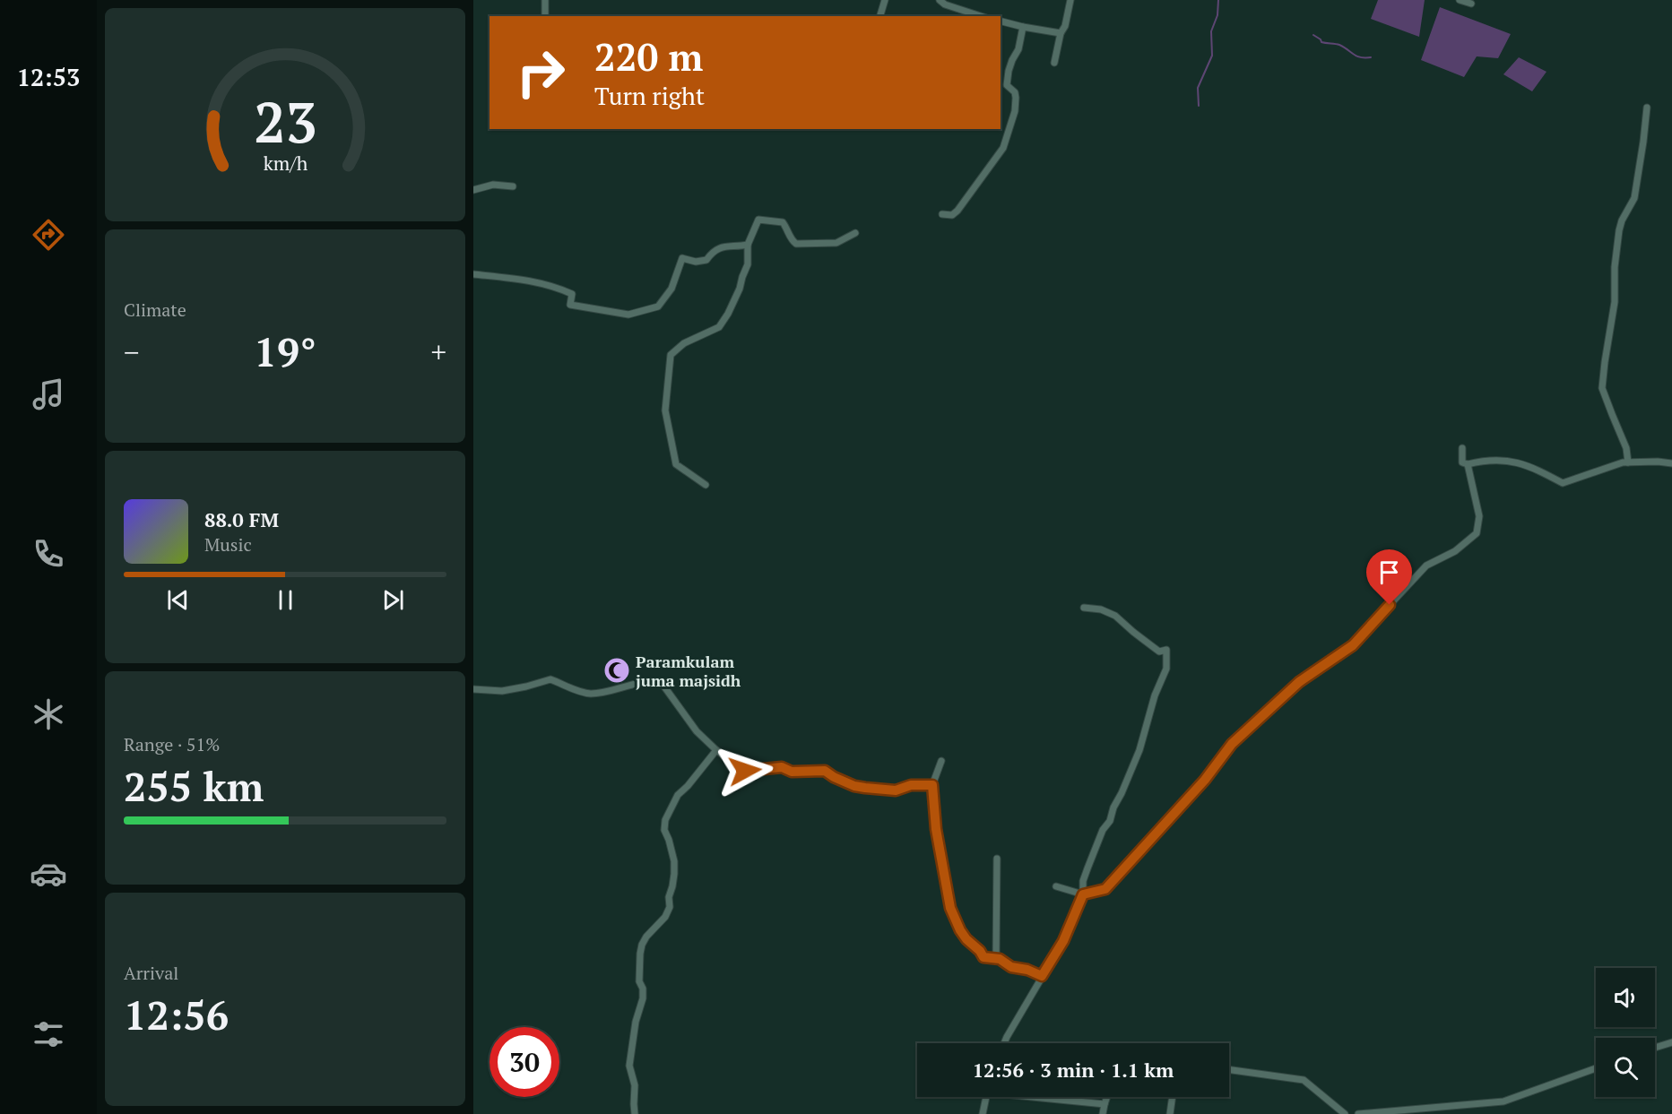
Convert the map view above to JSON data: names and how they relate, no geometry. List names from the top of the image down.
{
  "places": {
    "mosque": ["Paramkulam juma majsidh"]
  },
  "page": {
    "tabs": "12:53",
    "turn": ["220 m", "Turn right"],
    "tile": [
      "Climate",
      ["Range · 51%", "255 km"],
      ["Arrival", "12:56"]
    ],
    "heat": ["−", "19°", "+"],
    "song": ["88.0 FM", "Music"],
    "limit": "30",
    "trip": "12:56 · 3 min · 1.1 km",
    "gauge": ["23", "km/h"]
  }
}
